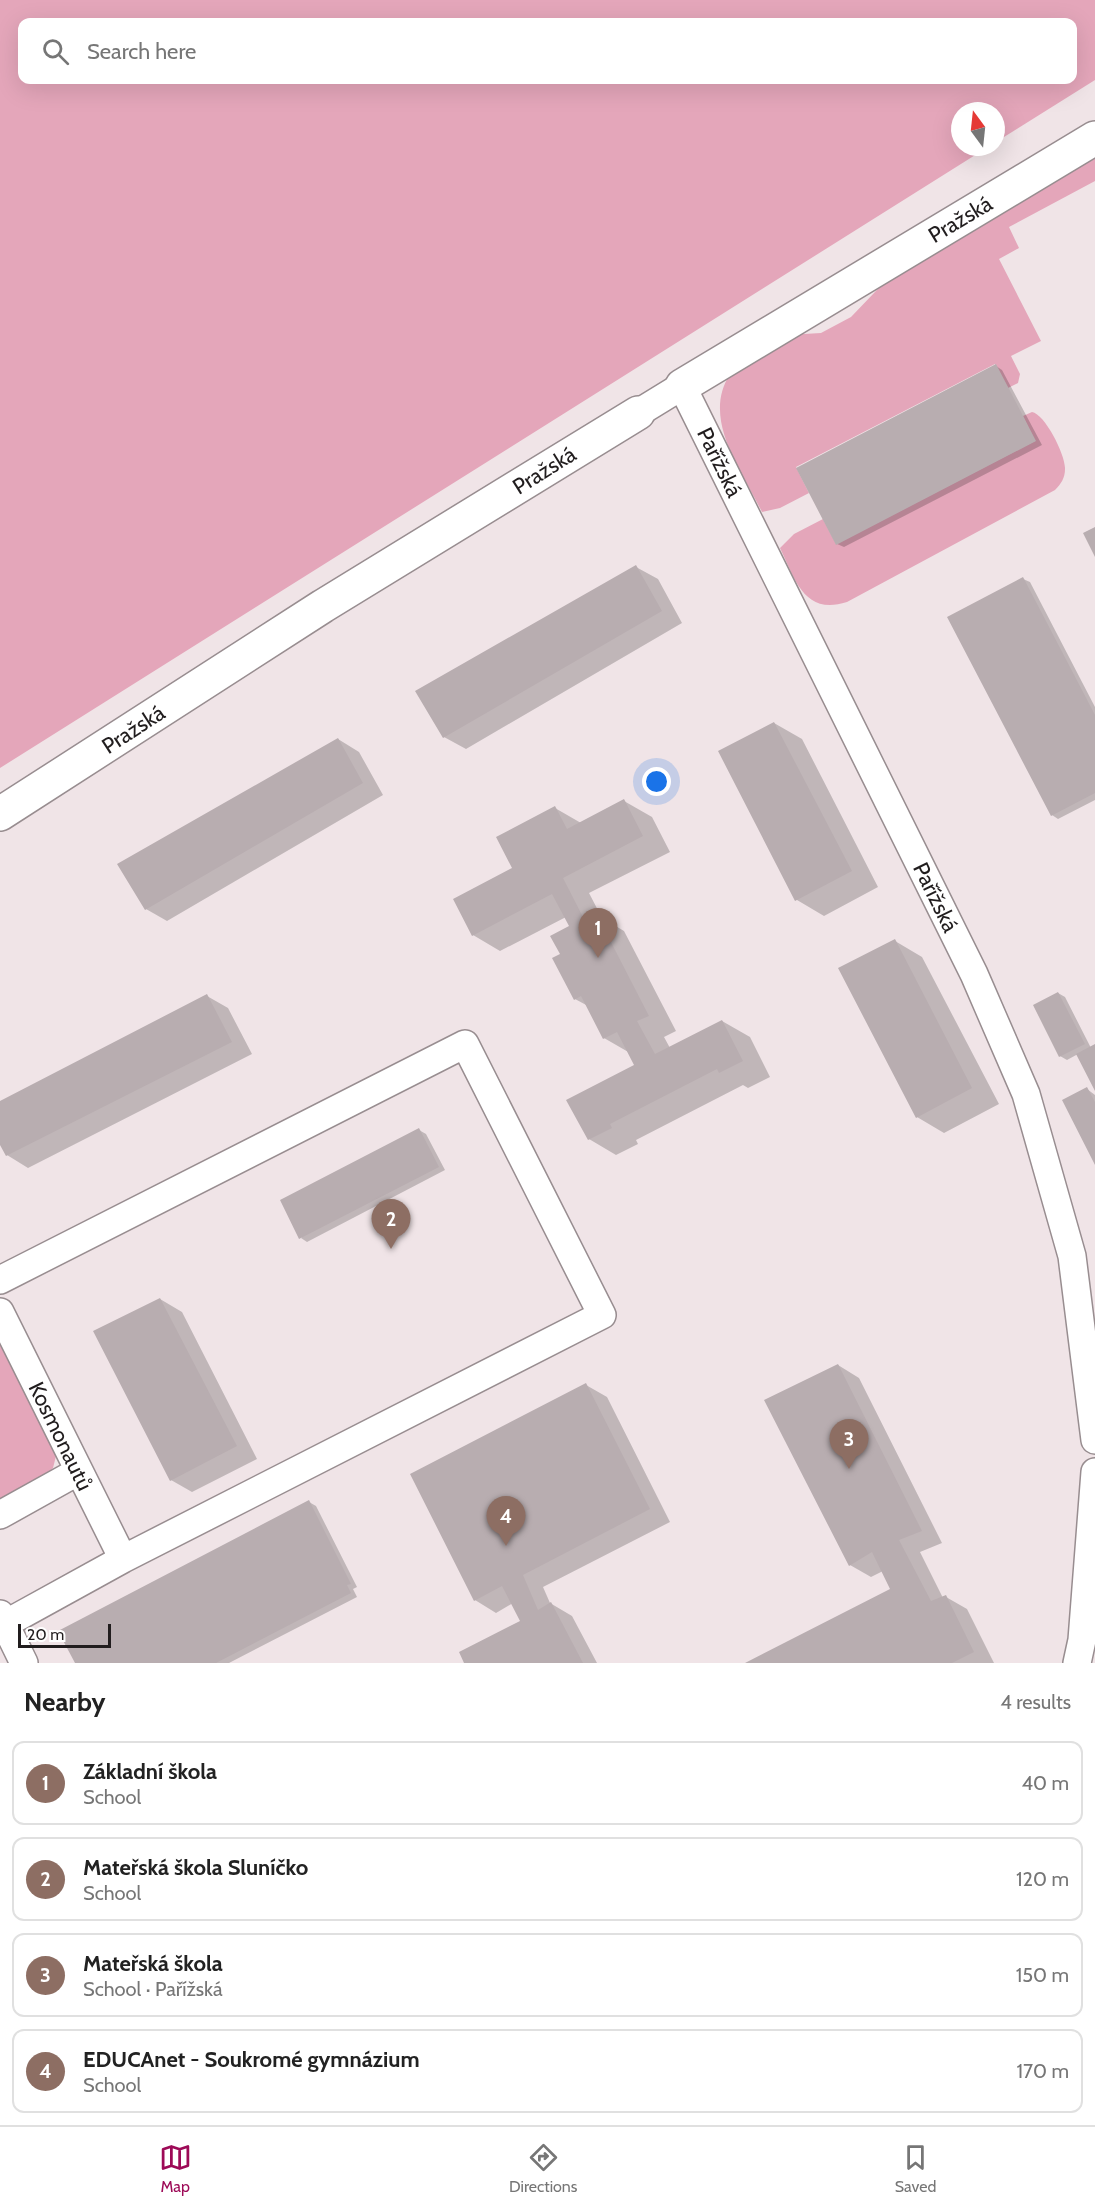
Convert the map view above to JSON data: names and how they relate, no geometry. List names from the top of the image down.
{
  "streets": {
    "street": ["Pražská", "Pařížská", "Kosmonautů"]
  },
  "crossings": [
    ["Pražská", "Pařížská"]
  ],
  "scale_bar": "20 m",
  "north": "top",
  "page": {
    "search": "Search here",
    "pins": [
      "1",
      "2",
      "3",
      "4"
    ],
    "scale": "20 m",
    "heading": ["Nearby", "4 results"],
    "list": [
      {
        "mark": "1",
        "name": "Základní škola",
        "note": "School",
        "value": "40 m"
      },
      {
        "mark": "2",
        "name": "Mateřská škola Sluníčko",
        "note": "School",
        "value": "120 m"
      },
      {
        "mark": "3",
        "name": "Mateřská škola",
        "note": "School · Pařížská",
        "value": "150 m"
      },
      {
        "mark": "4",
        "name": "EDUCAnet - Soukromé gymnázium",
        "note": "School",
        "value": "170 m"
      }
    ],
    "nav": ["Map", "Directions", "Saved"]
  }
}
